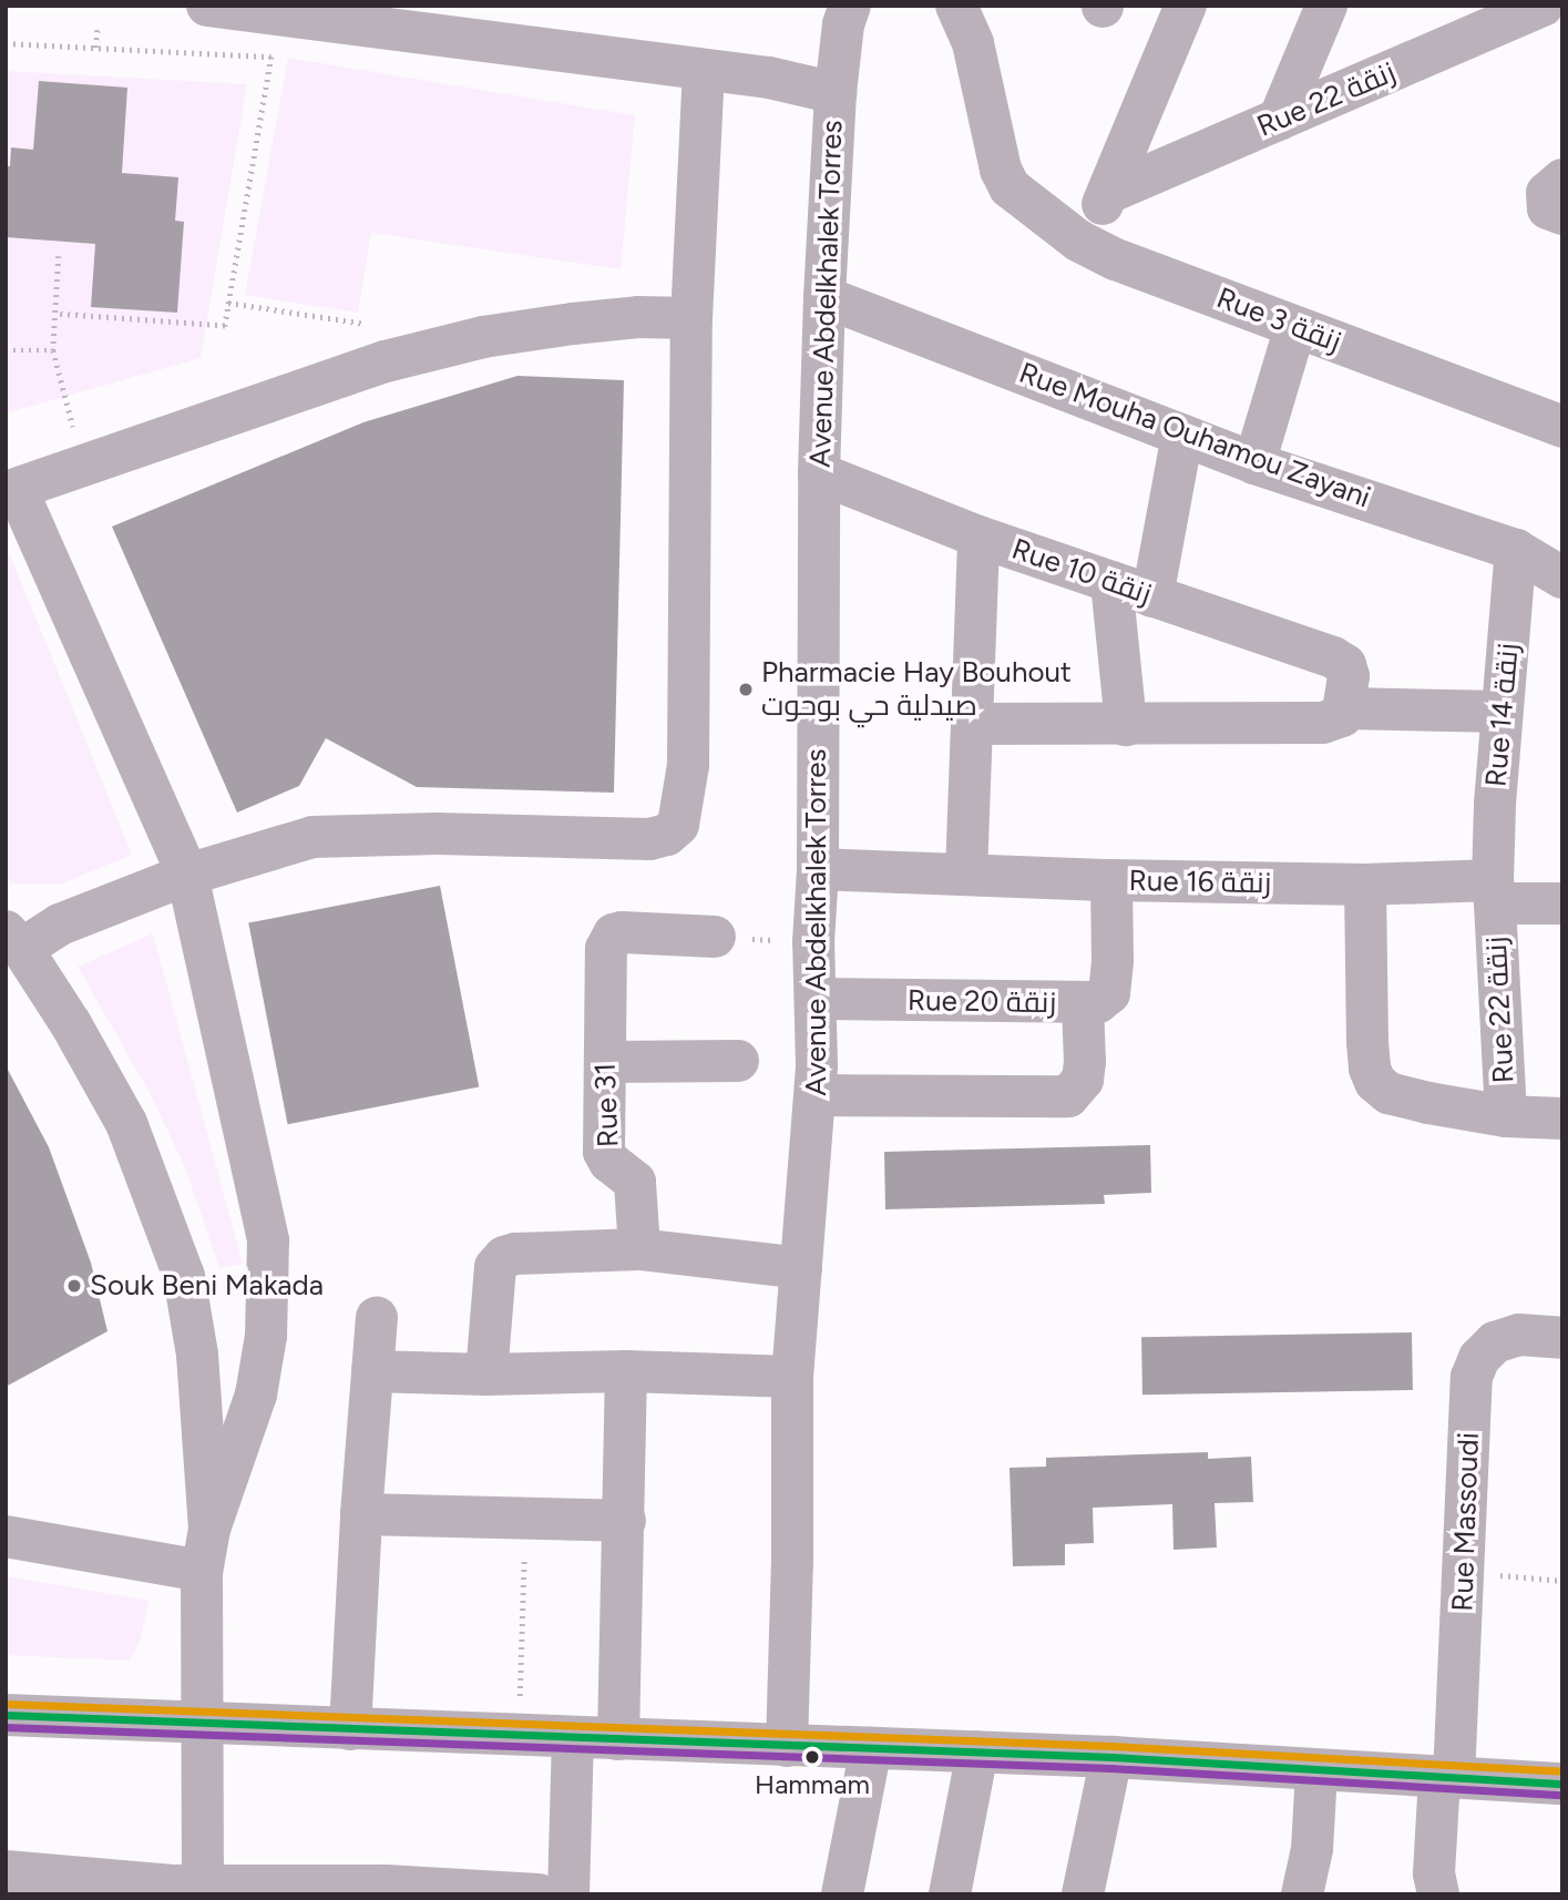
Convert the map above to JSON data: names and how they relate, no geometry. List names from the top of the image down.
{
  "streets": {
    "street": [
      "Rue 22 زنقة",
      "Avenue Abdelkhalek Torres",
      "Rue 3 زنقة",
      "Rue Mouha Ouhamou Zayani",
      "Rue 10 زنقة",
      "Rue 14 زنقة",
      "Rue 16 زنقة",
      "Rue 20 زنقة",
      "Rue 31",
      "Rue Massoudi"
    ]
  },
  "crossings": [
    ["Rue 22 زنقة", "Rue 14 زنقة"],
    ["Rue 22 زنقة", "Rue 16 زنقة"],
    ["Avenue Abdelkhalek Torres", "Rue Mouha Ouhamou Zayani"],
    ["Avenue Abdelkhalek Torres", "Rue 10 زنقة"],
    ["Avenue Abdelkhalek Torres", "Rue 16 زنقة"],
    ["Avenue Abdelkhalek Torres", "Rue 20 زنقة"],
    ["Rue Mouha Ouhamou Zayani", "Rue 14 زنقة"],
    ["Rue 14 زنقة", "Rue 16 زنقة"],
    ["Rue 16 زنقة", "Rue 20 زنقة"]
  ],
  "places": ["Pharmacie Hay Bouhout صيدلية حي بوحوت", "Souk Beni Makada", "Hammam"]
}
